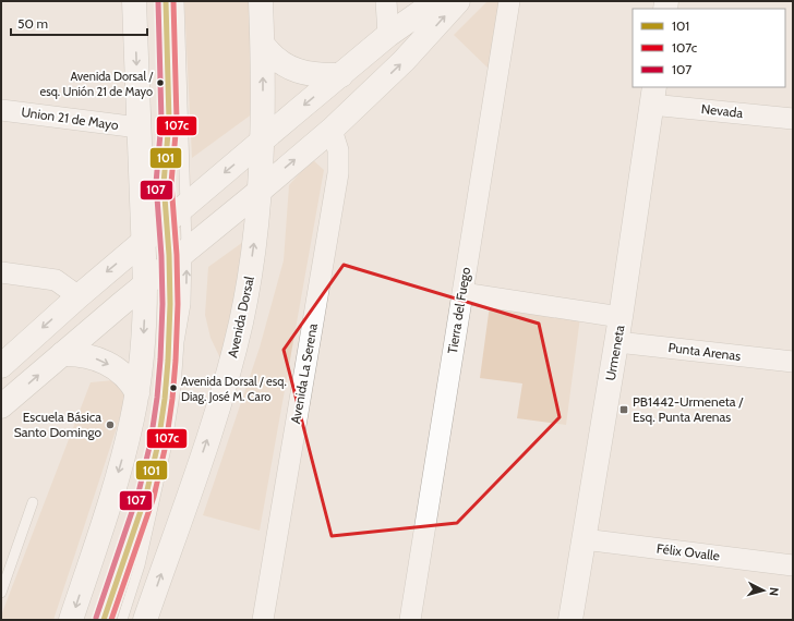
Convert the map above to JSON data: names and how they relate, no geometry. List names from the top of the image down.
{
  "streets": {
    "main road": ["Avenida Dorsal", "Urmeneta"],
    "street": [
      "Nevada",
      "Union 21 de Mayo",
      "Tierra del Fuego",
      "Punta Arenas",
      "Avenida La Serena",
      "Félix Ovalle"
    ]
  },
  "crossings": [
    ["Nevada", "Urmeneta"],
    ["Punta Arenas", "Urmeneta"],
    ["Urmeneta", "Félix Ovalle"]
  ],
  "places": {
    "other": ["Avenida Dorsal / esq. Unión 21 de Mayo", "Avenida Dorsal / esq. Diag. José M. Caro", "Escuela Básica Santo Domingo"],
    "transit": ["PB1442-Urmeneta / Esq. Punta Arenas"]
  },
  "lines": ["transit line 101", "transit line 107c", "transit line 107"],
  "legend": ["101", "107c", "107"],
  "scale_bar": "50 m",
  "north": "right"
}
